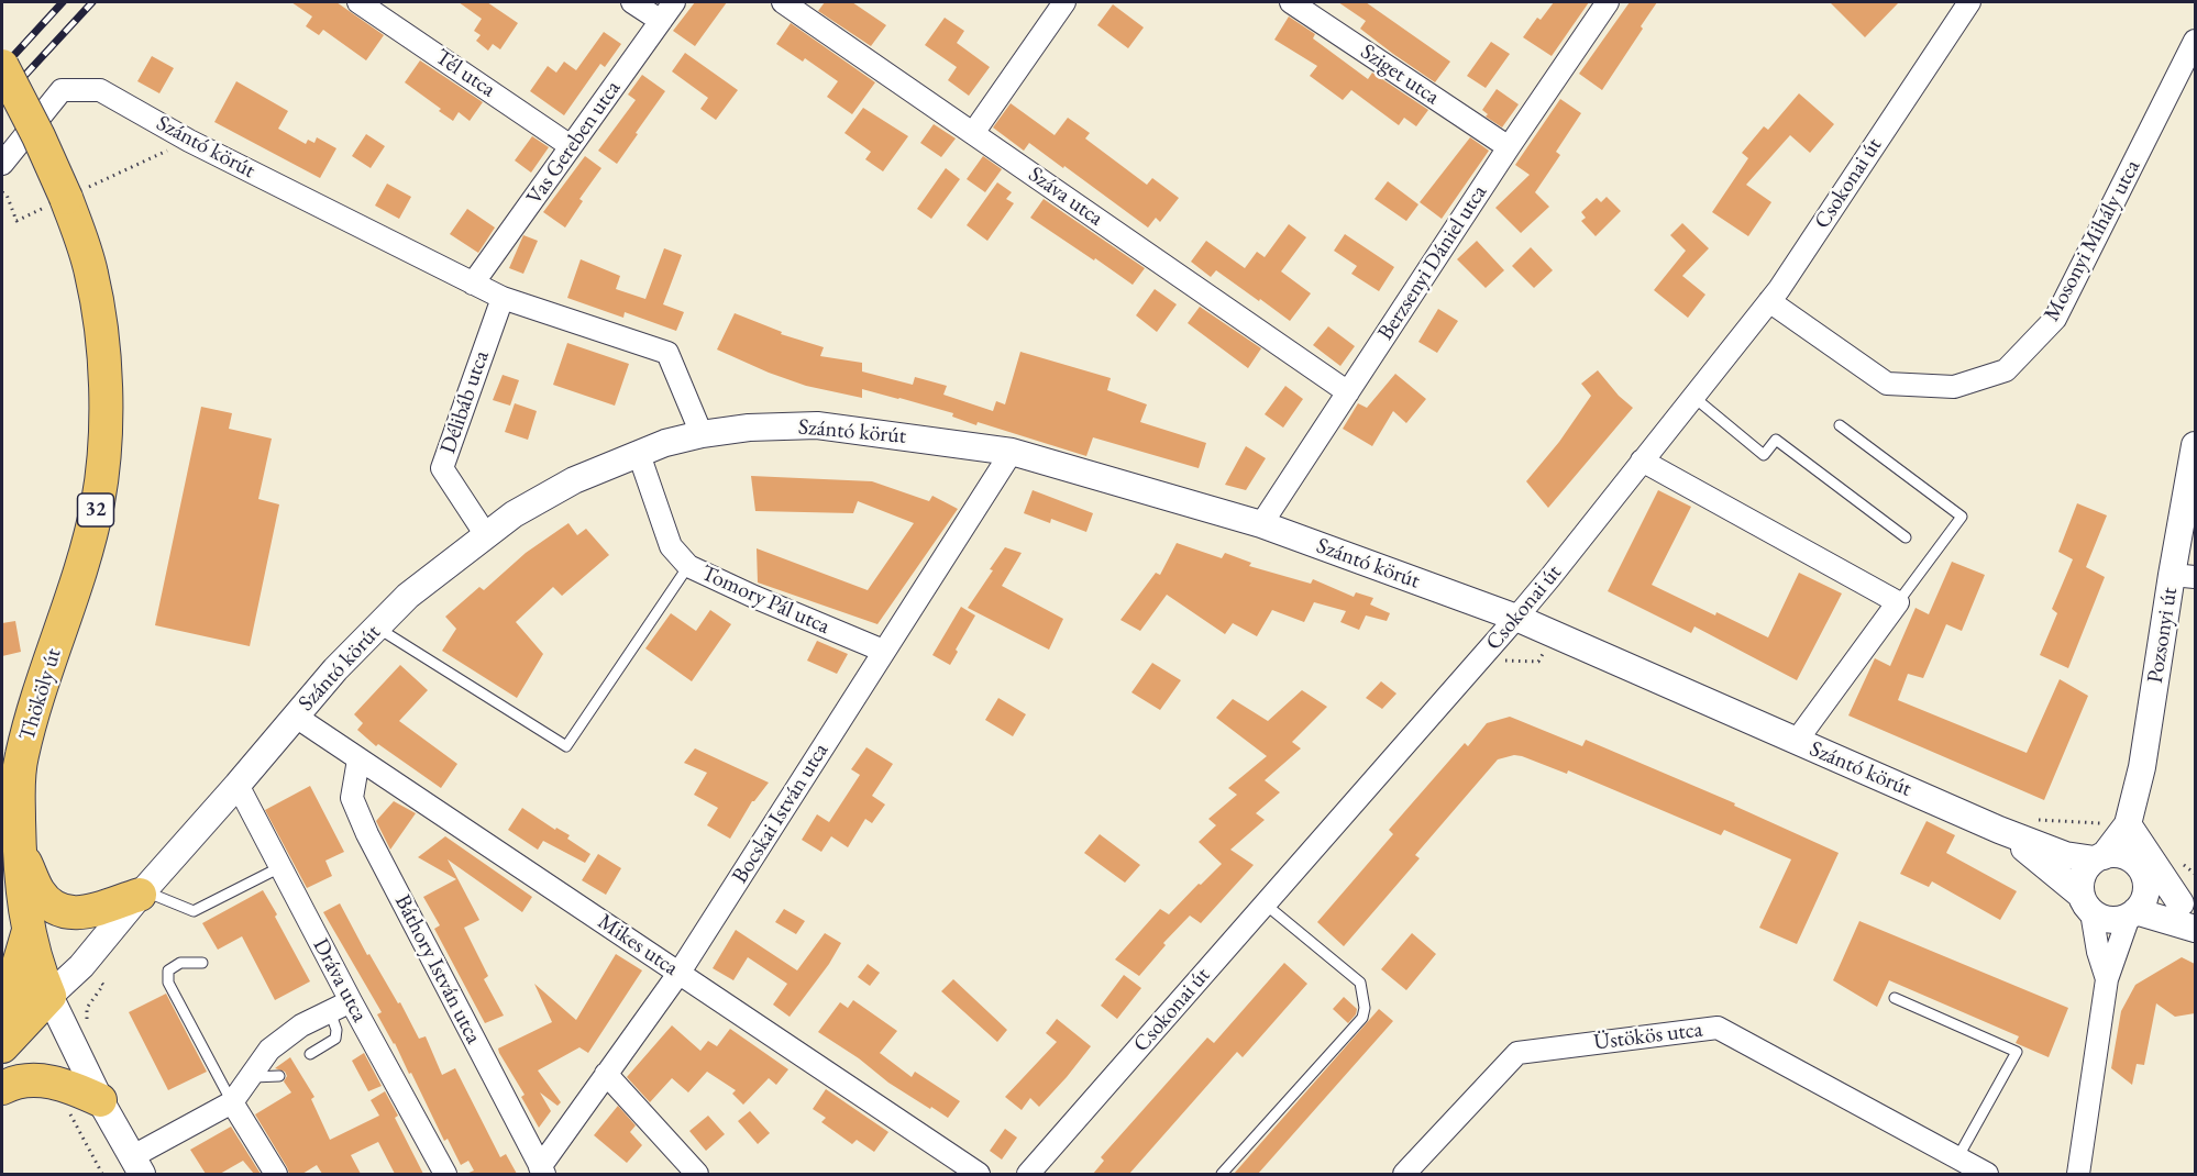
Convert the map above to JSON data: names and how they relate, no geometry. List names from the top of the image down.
{
  "streets": {
    "main road": ["32", "Thököly út"],
    "street": [
      "Tél utca",
      "Sziget utca",
      "Vas Gereben utca",
      "Szántó körút",
      "Csokonai út",
      "Száva utca",
      "Mosonyi Mihály utca",
      "Berzsenyi Dániel utca",
      "Délibáb utca",
      "Tomory Pál utca",
      "Pozsonyi út",
      "Bocskai István utca",
      "Mikes utca",
      "Báthory István utca",
      "Dráva utca",
      "Üstökös utca"
    ]
  },
  "crossings": [
    ["Tél utca", "Vas Gereben utca"],
    ["Sziget utca", "Berzsenyi Dániel utca"],
    ["Vas Gereben utca", "Szántó körút"],
    ["Szántó körút", "Csokonai út"],
    ["Szántó körút", "Berzsenyi Dániel utca"],
    ["Szántó körút", "Délibáb utca"],
    ["Szántó körút", "32"],
    ["Szántó körút", "Tomory Pál utca"],
    ["Szántó körút", "Pozsonyi út"],
    ["Szántó körút", "Thököly út"],
    ["Szántó körút", "Bocskai István utca"],
    ["Szántó körút", "Mikes utca"],
    ["Szántó körút", "Dráva utca"],
    ["Csokonai út", "Mosonyi Mihály utca"],
    ["Száva utca", "Berzsenyi Dániel utca"],
    ["32", "Thököly út"],
    ["Tomory Pál utca", "Bocskai István utca"],
    ["Bocskai István utca", "Mikes utca"],
    ["Bocskai István utca", "Báthory István utca"],
    ["Mikes utca", "Báthory István utca"]
  ]
}
